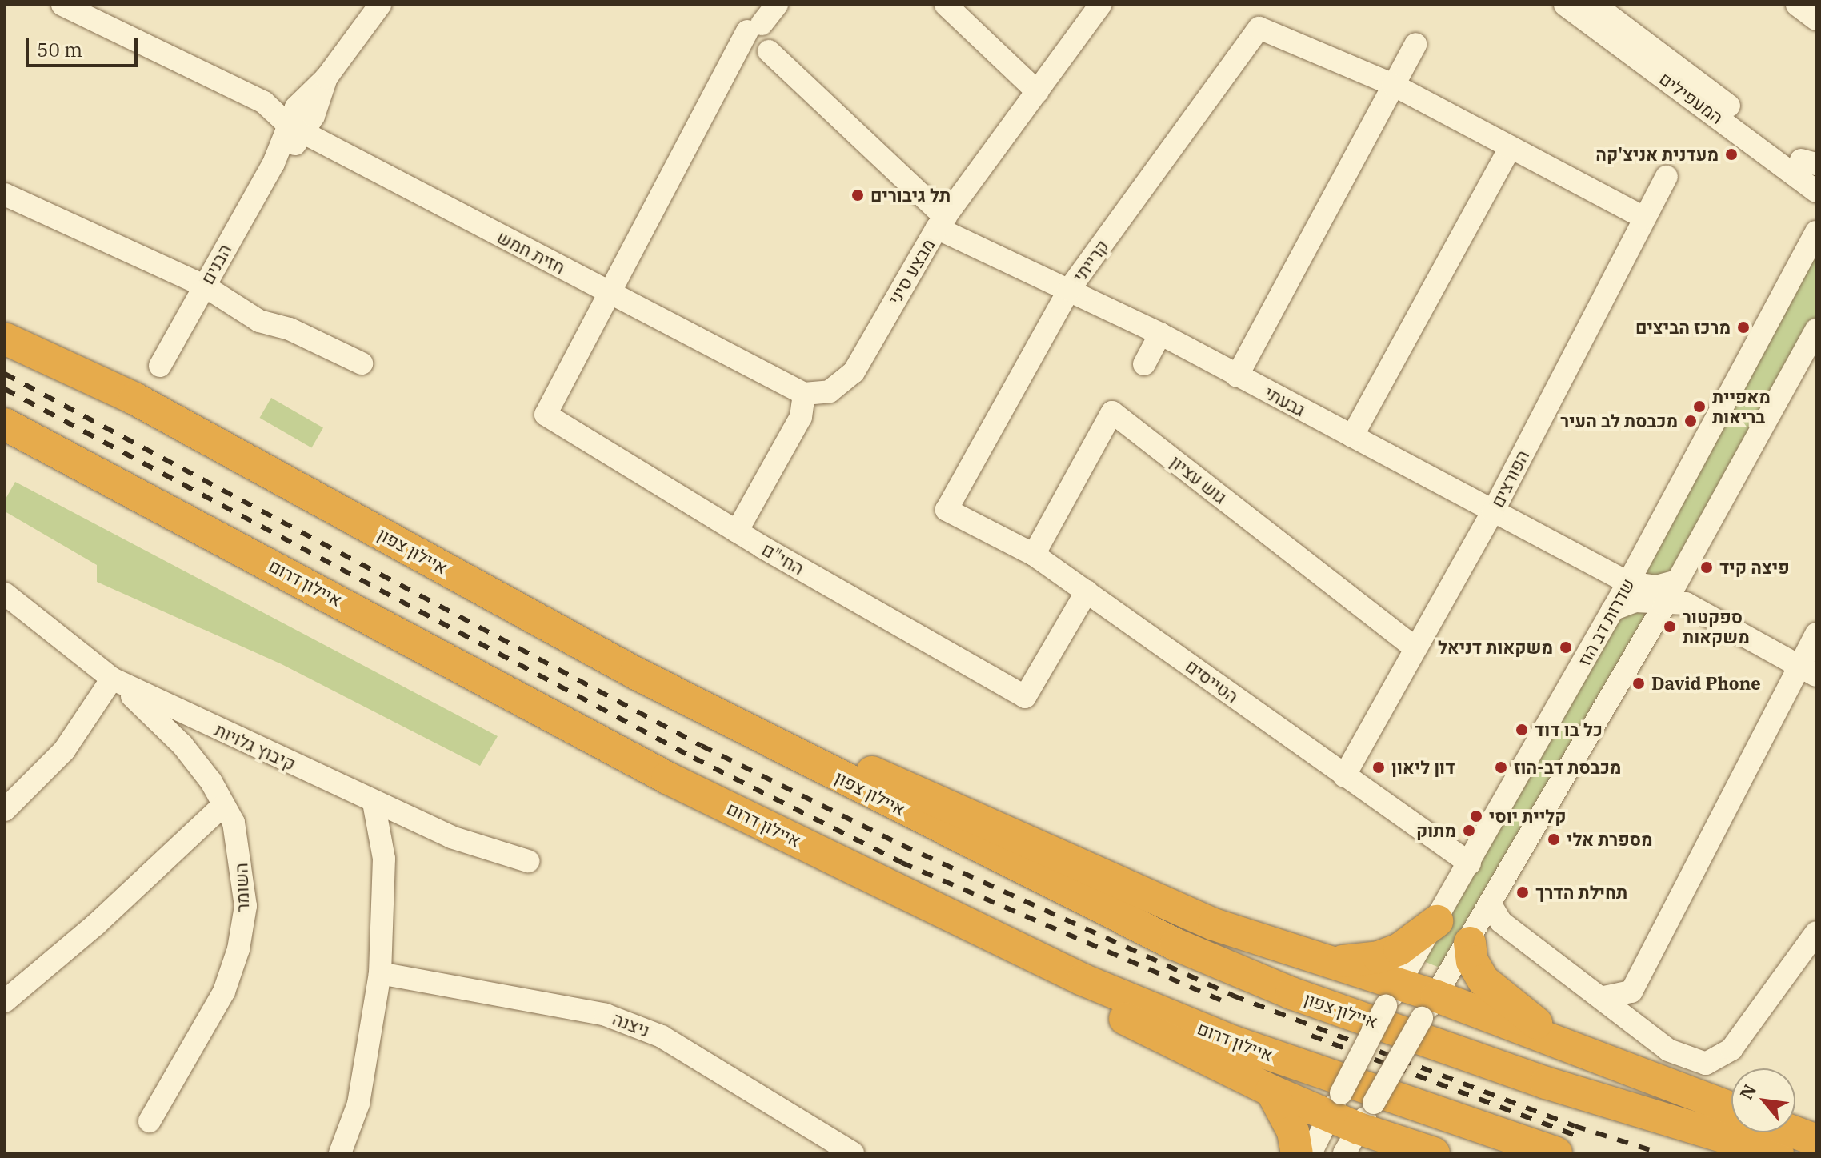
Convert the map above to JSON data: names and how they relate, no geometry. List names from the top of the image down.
{
  "streets": {
    "highway": ["איילון צפון", "איילון דרום"],
    "street": [
      "המעפילים",
      "חזית חמש",
      "קרייתי",
      "הבנים",
      "מבצע סיני",
      "גבעתי",
      "הפורצים",
      "גוש עציון",
      "החי\"ם",
      "שדרות דב הוז",
      "הטייסים",
      "קיבוץ גלויות",
      "השומר",
      "ניצנה"
    ]
  },
  "crossings": [
    ["חזית חמש", "הבנים"],
    ["חזית חמש", "מבצע סיני"],
    ["חזית חמש", "החי\"ם"],
    ["קרייתי", "גבעתי"],
    ["קרייתי", "הטייסים"],
    ["מבצע סיני", "גבעתי"],
    ["גבעתי", "הפורצים"],
    ["גבעתי", "שדרות דב הוז"],
    ["הפורצים", "גוש עציון"],
    ["הפורצים", "הטייסים"],
    ["גוש עציון", "הטייסים"],
    ["החי\"ם", "הטייסים"],
    ["שדרות דב הוז", "הטייסים"],
    ["קיבוץ גלויות", "השומר"]
  ],
  "places": [
    "מעדנית אניצ'קה",
    "תל גיבורים",
    "מרכז הביצים",
    "מאפיית בריאות",
    "מכבסת לב העיר",
    "פיצה קיד",
    "ספקטור משקאות",
    "משקאות דניאל",
    "David Phone",
    "כל בו דוד",
    "דון ליאון",
    "מכבסת דב-הוז",
    "קליית יוסי",
    "מתוק",
    "מספרת אלי",
    "תחילת הדרך"
  ],
  "scale_bar": "50 m",
  "north": "top left"
}
